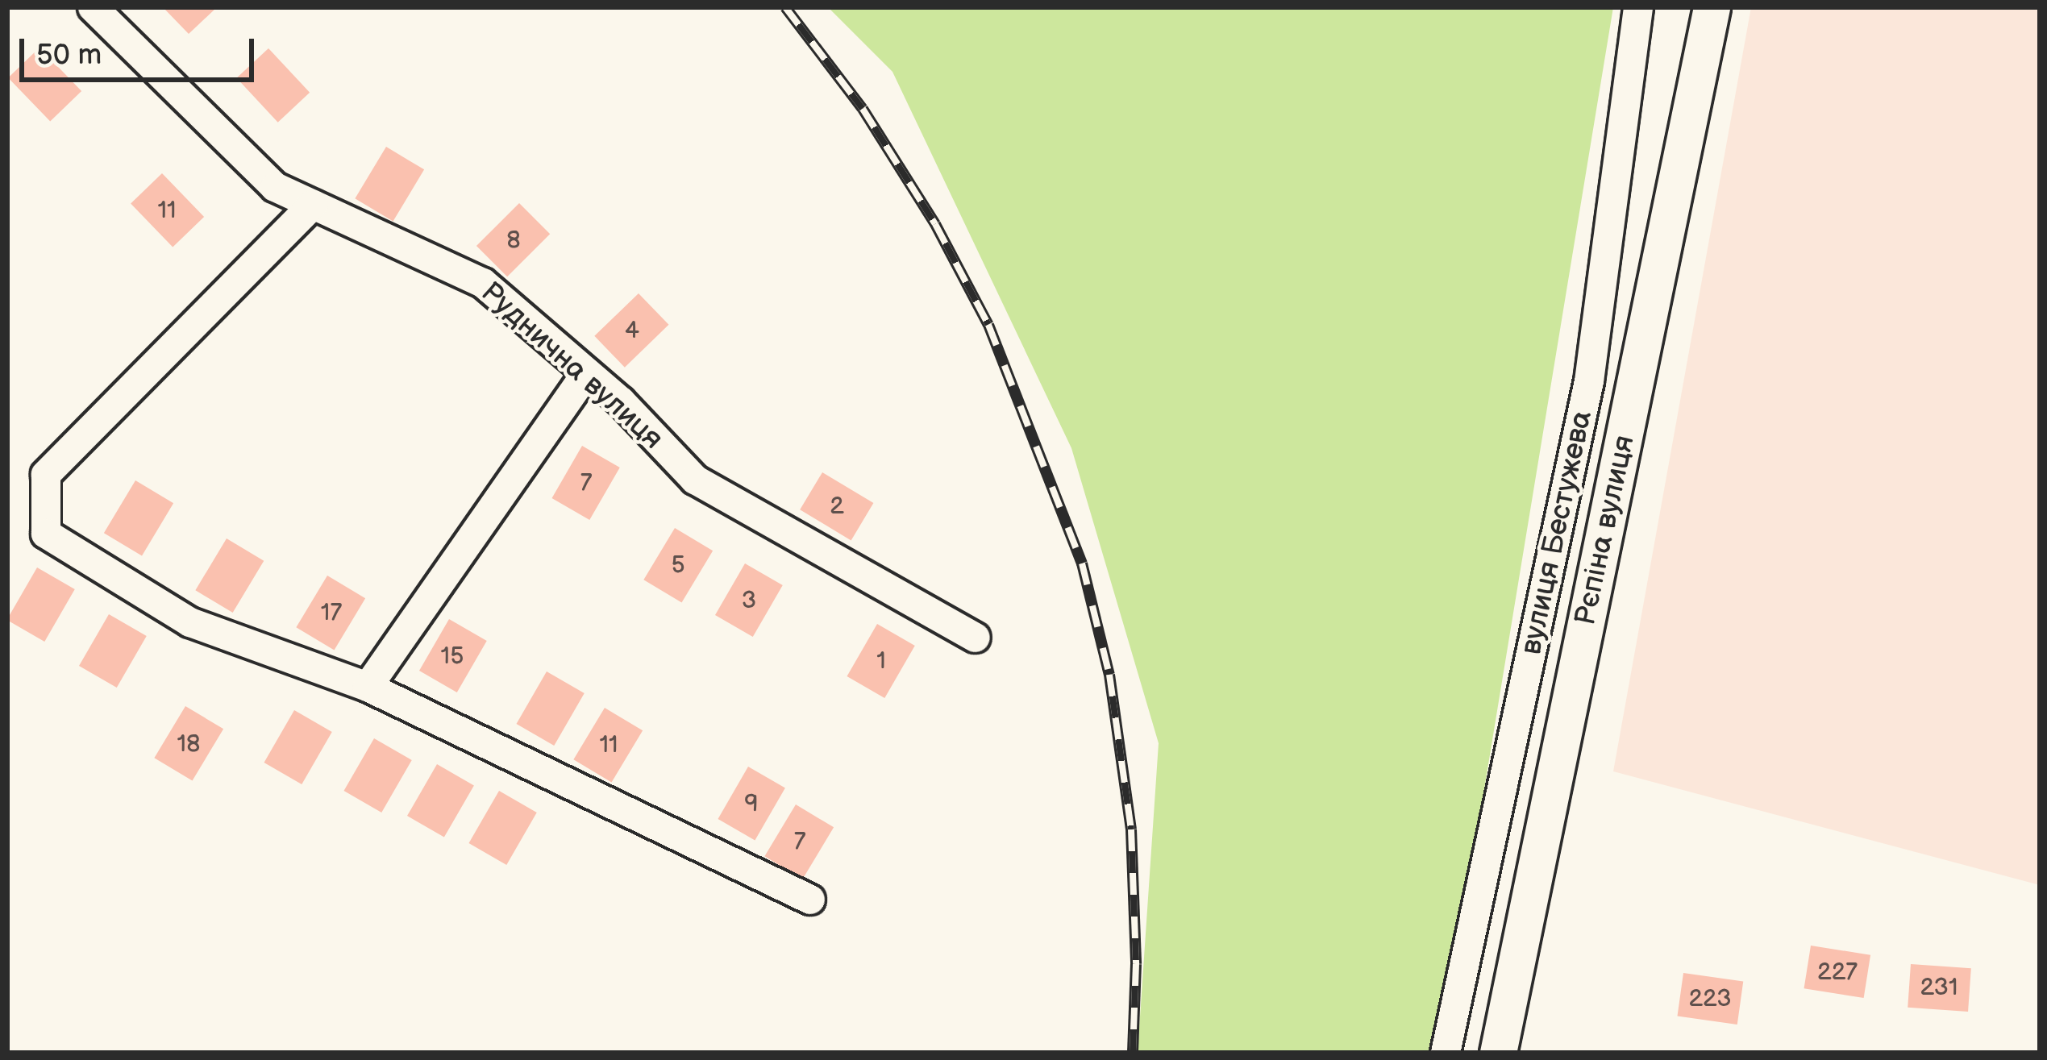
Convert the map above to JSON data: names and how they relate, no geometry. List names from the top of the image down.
{
  "streets": {
    "street": ["Руднична вулиця", "Рєпіна вулиця", "вулиця Бестужева"]
  },
  "house_numbers": [
    "11",
    "8",
    "4",
    "7",
    "2",
    "5",
    "3",
    "17",
    "15",
    "1",
    "18",
    "11",
    "9",
    "7",
    "227",
    "231",
    "223"
  ],
  "scale_bar": "50 m"
}
